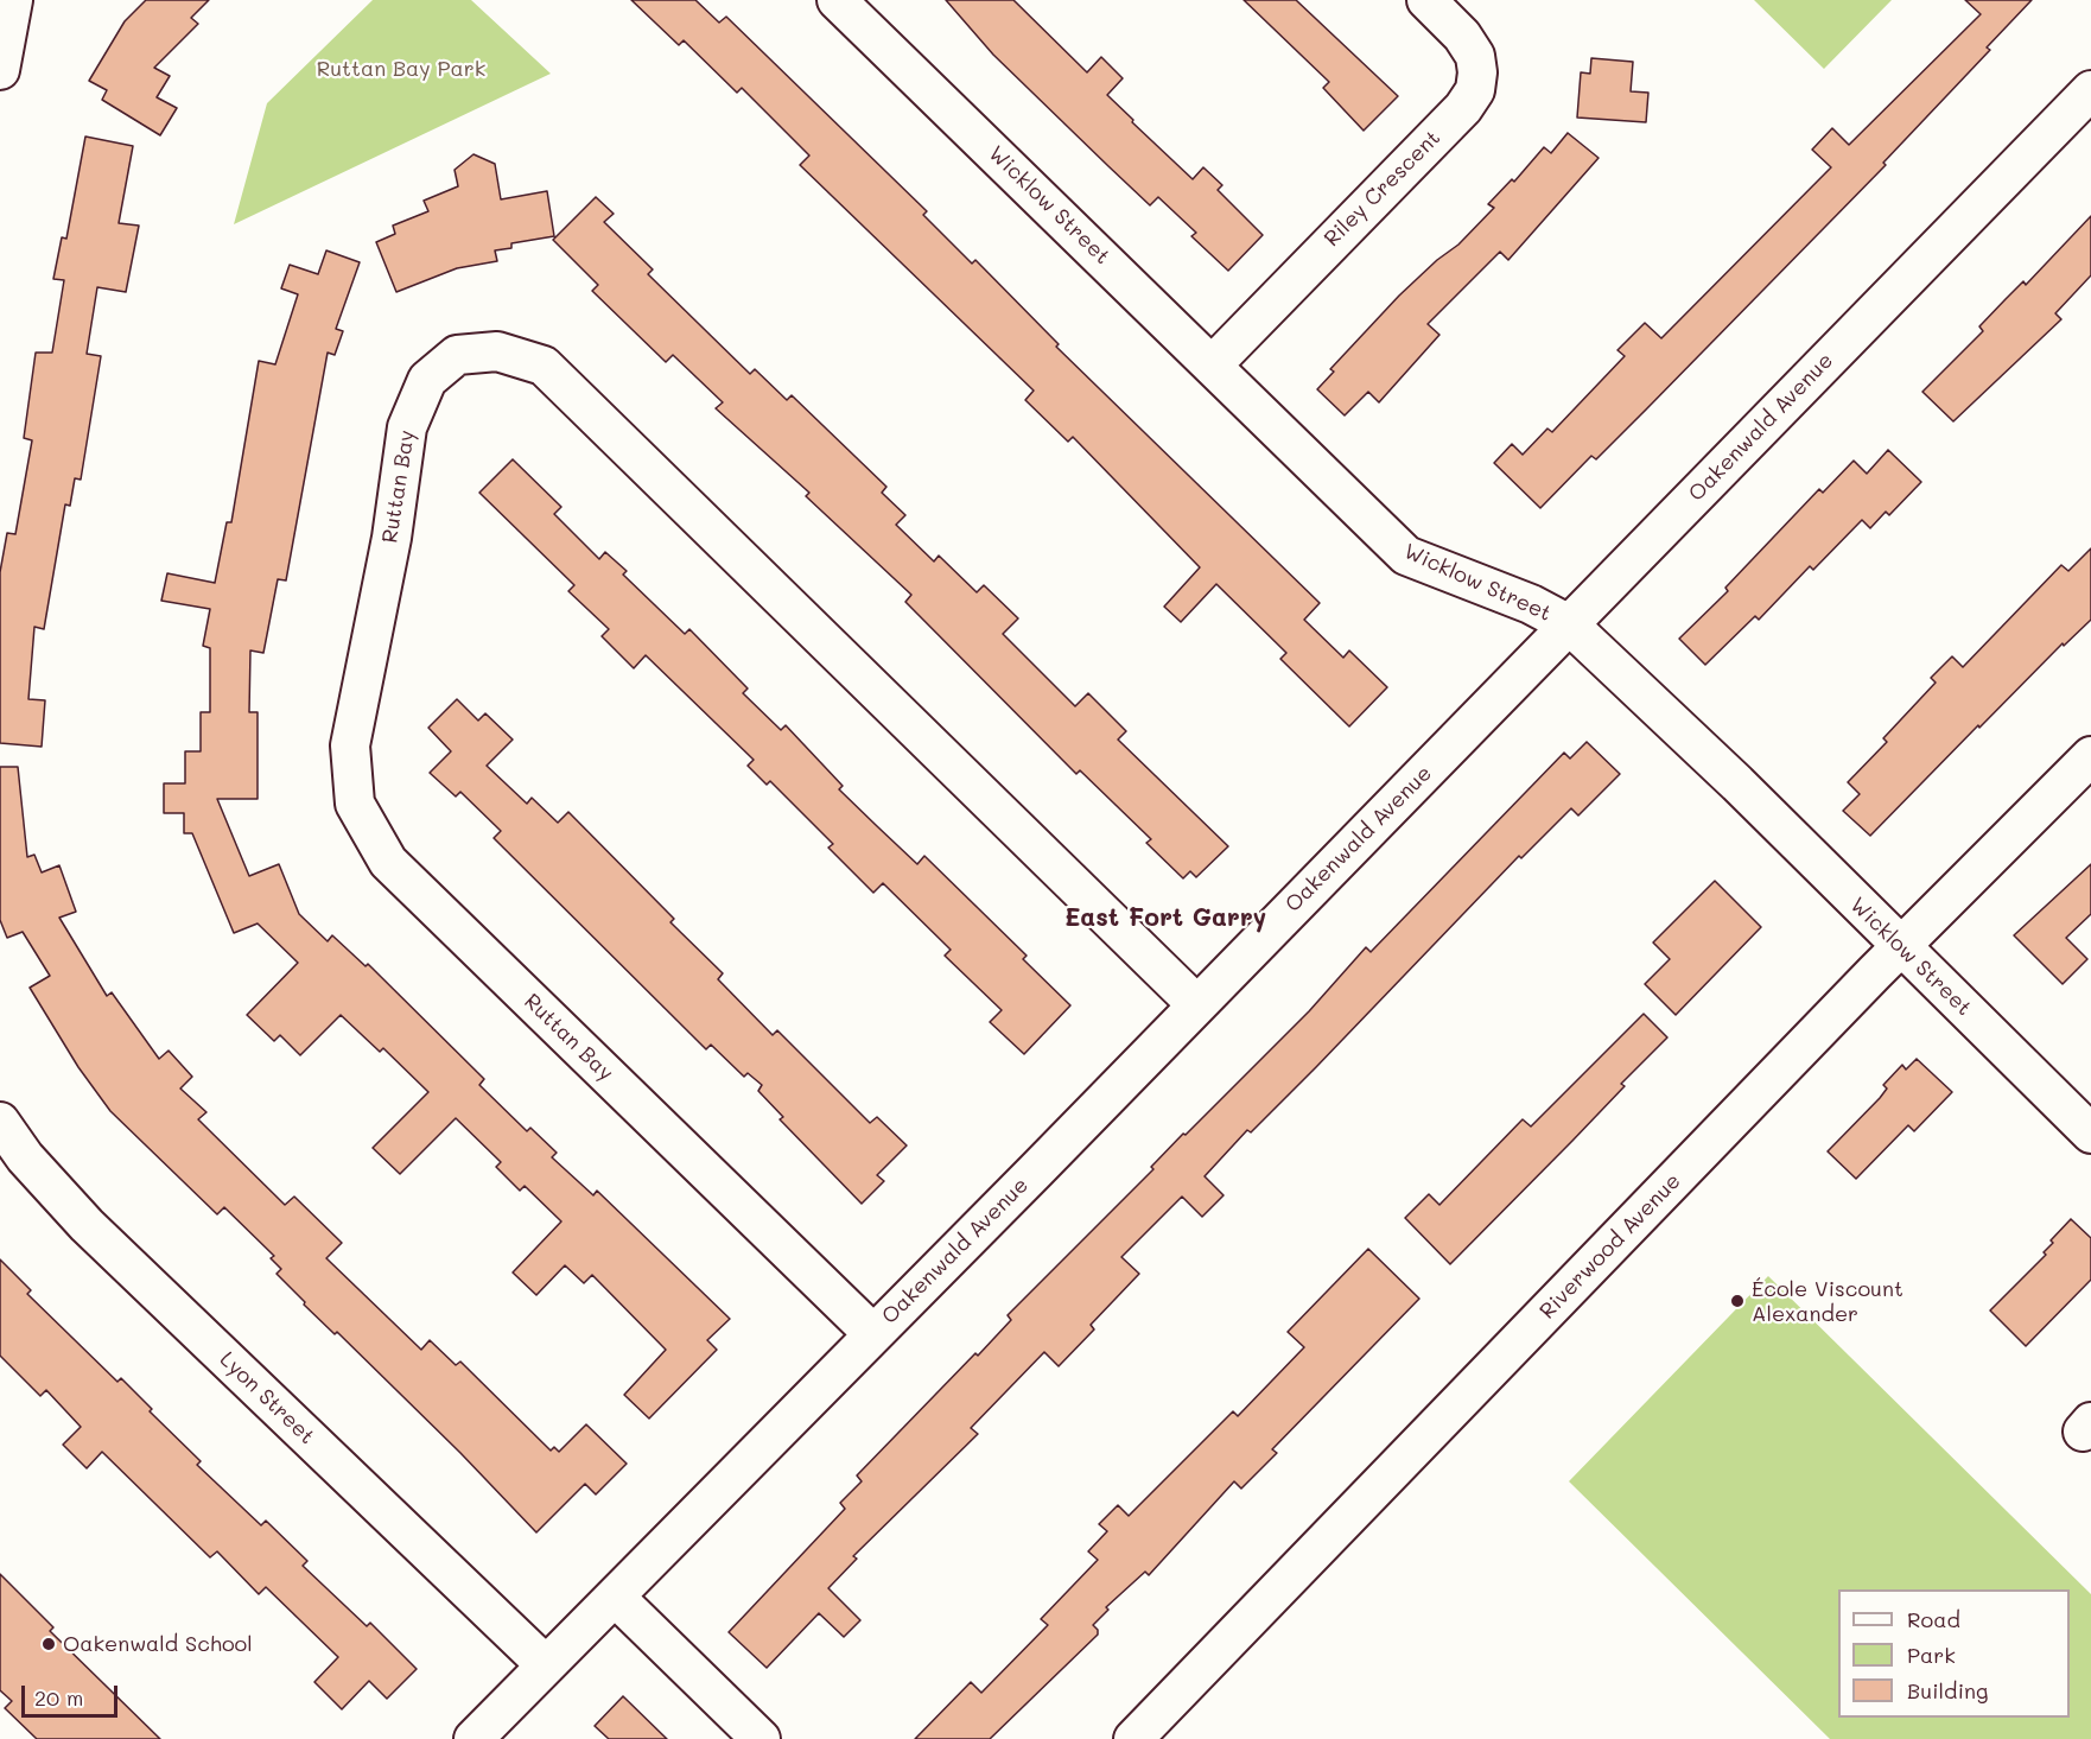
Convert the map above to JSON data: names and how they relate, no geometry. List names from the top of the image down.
{
  "streets": {
    "street": [
      "Riley Crescent",
      "Wicklow Street",
      "Oakenwald Avenue",
      "Ruttan Bay",
      "Riverwood Avenue",
      "Lyon Street"
    ]
  },
  "crossings": [
    ["Riley Crescent", "Wicklow Street"],
    ["Wicklow Street", "Oakenwald Avenue"],
    ["Wicklow Street", "Riverwood Avenue"],
    ["Oakenwald Avenue", "Ruttan Bay"],
    ["Oakenwald Avenue", "Lyon Street"]
  ],
  "districts": ["East Fort Garry"],
  "parks": ["Ruttan Bay Park"],
  "places": ["École Viscount Alexander", "Oakenwald School"],
  "legend": ["Road", "Park", "Building"],
  "scale_bar": "20 m"
}
